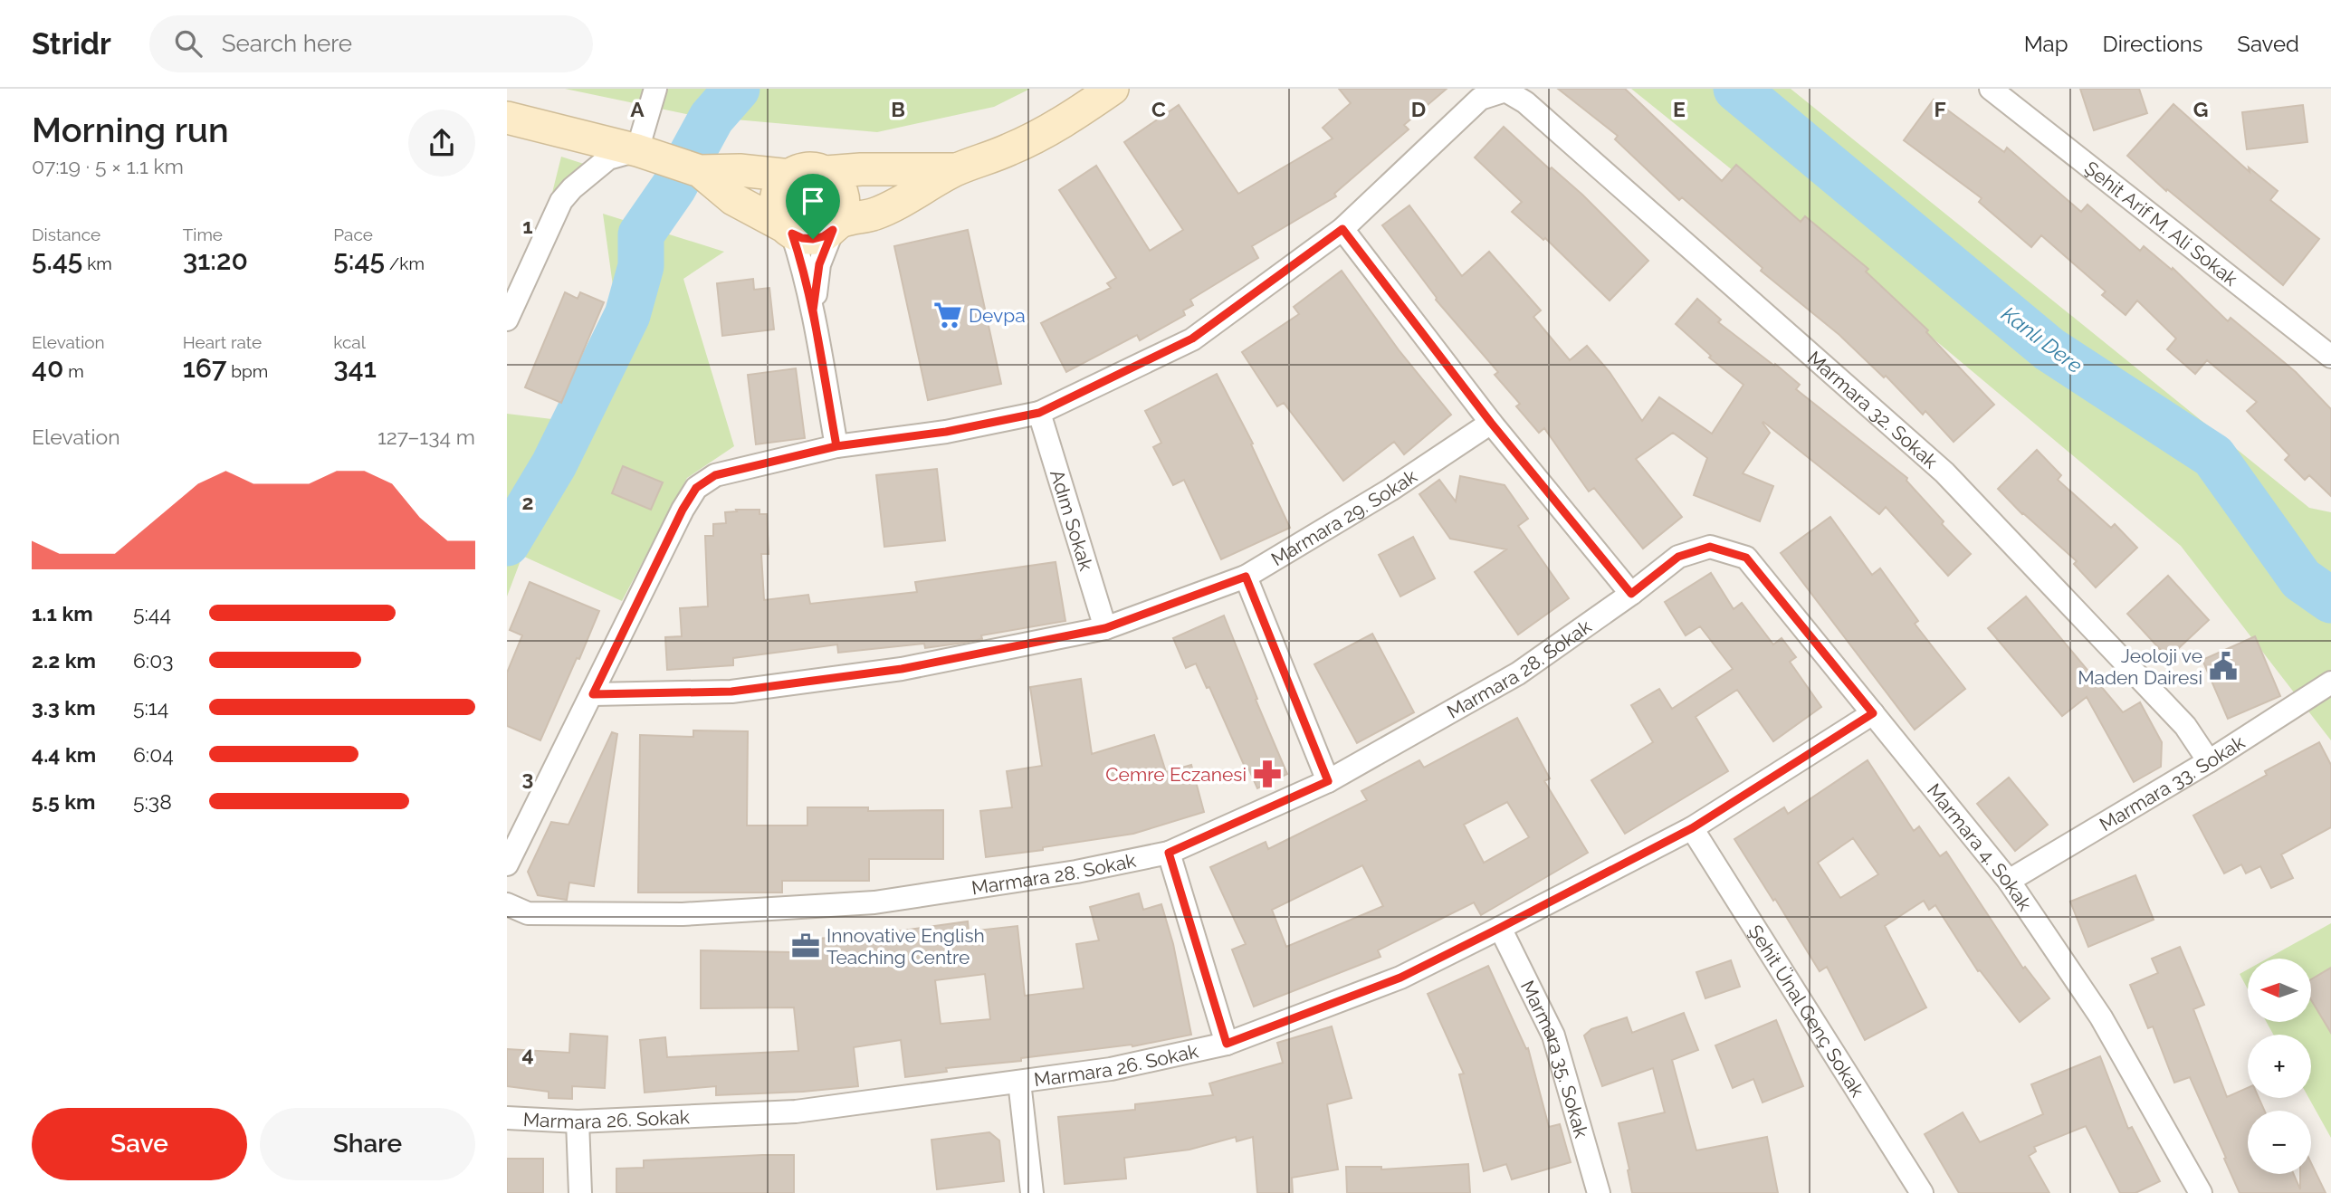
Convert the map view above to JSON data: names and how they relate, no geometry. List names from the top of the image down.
{
  "streets": {
    "street": [
      "Şehit Arif M. Ali Sokak",
      "Marmara 32. Sokak",
      "Marmara 29. Sokak",
      "Adım Sokak",
      "Marmara 28. Sokak",
      "Marmara 33. Sokak",
      "Marmara 4. Sokak",
      "Şehit Ünal Genç Sokak",
      "Marmara 35. Sokak",
      "Marmara 26. Sokak"
    ]
  },
  "crossings": [
    ["Marmara 32. Sokak", "Marmara 33. Sokak"],
    ["Marmara 29. Sokak", "Adım Sokak"],
    ["Marmara 28. Sokak", "Marmara 4. Sokak"],
    ["Marmara 33. Sokak", "Marmara 4. Sokak"],
    ["Marmara 4. Sokak", "Marmara 26. Sokak"],
    ["Şehit Ünal Genç Sokak", "Marmara 26. Sokak"],
    ["Marmara 35. Sokak", "Marmara 26. Sokak"]
  ],
  "water": ["Kanlı Dere"],
  "places": {
    "supermarket": ["Devpa"],
    "public building": ["Jeoloji ve Maden Dairesi"],
    "pharmacy": ["Cemre Eczanesi"],
    "office": ["Innovative English Teaching Centre"]
  },
  "north": "left",
  "page": {
    "header": "Stridr",
    "search": "Search here",
    "nav": ["Map", "Directions", "Saved"],
    "heading": ["Morning run", "07:19 · 5 × 1.1 km"],
    "stats": [
      ["Distance", "5.45 km"],
      ["Time", "31:20"],
      ["Pace", "5:45 /km"],
      ["Elevation", "40 m"],
      ["Heart rate", "167 bpm"],
      ["kcal", "341"]
    ],
    "chart": ["Elevation", "127–134 m"],
    "list": [
      {
        "name": "1.1 km",
        "note": "5:44"
      },
      {
        "name": "2.2 km",
        "note": "6:03"
      },
      {
        "name": "3.3 km",
        "note": "5:14"
      },
      {
        "name": "4.4 km",
        "note": "6:04"
      },
      {
        "name": "5.5 km",
        "note": "5:38"
      }
    ],
    "map_buttons": ["+", "−"],
    "buttons": ["Save", "Share"]
  },
  "grid": {
    "columns": [
      "A",
      "B",
      "C",
      "D",
      "E",
      "F",
      "G"
    ],
    "rows": [
      "1",
      "2",
      "3",
      "4"
    ]
  }
}
